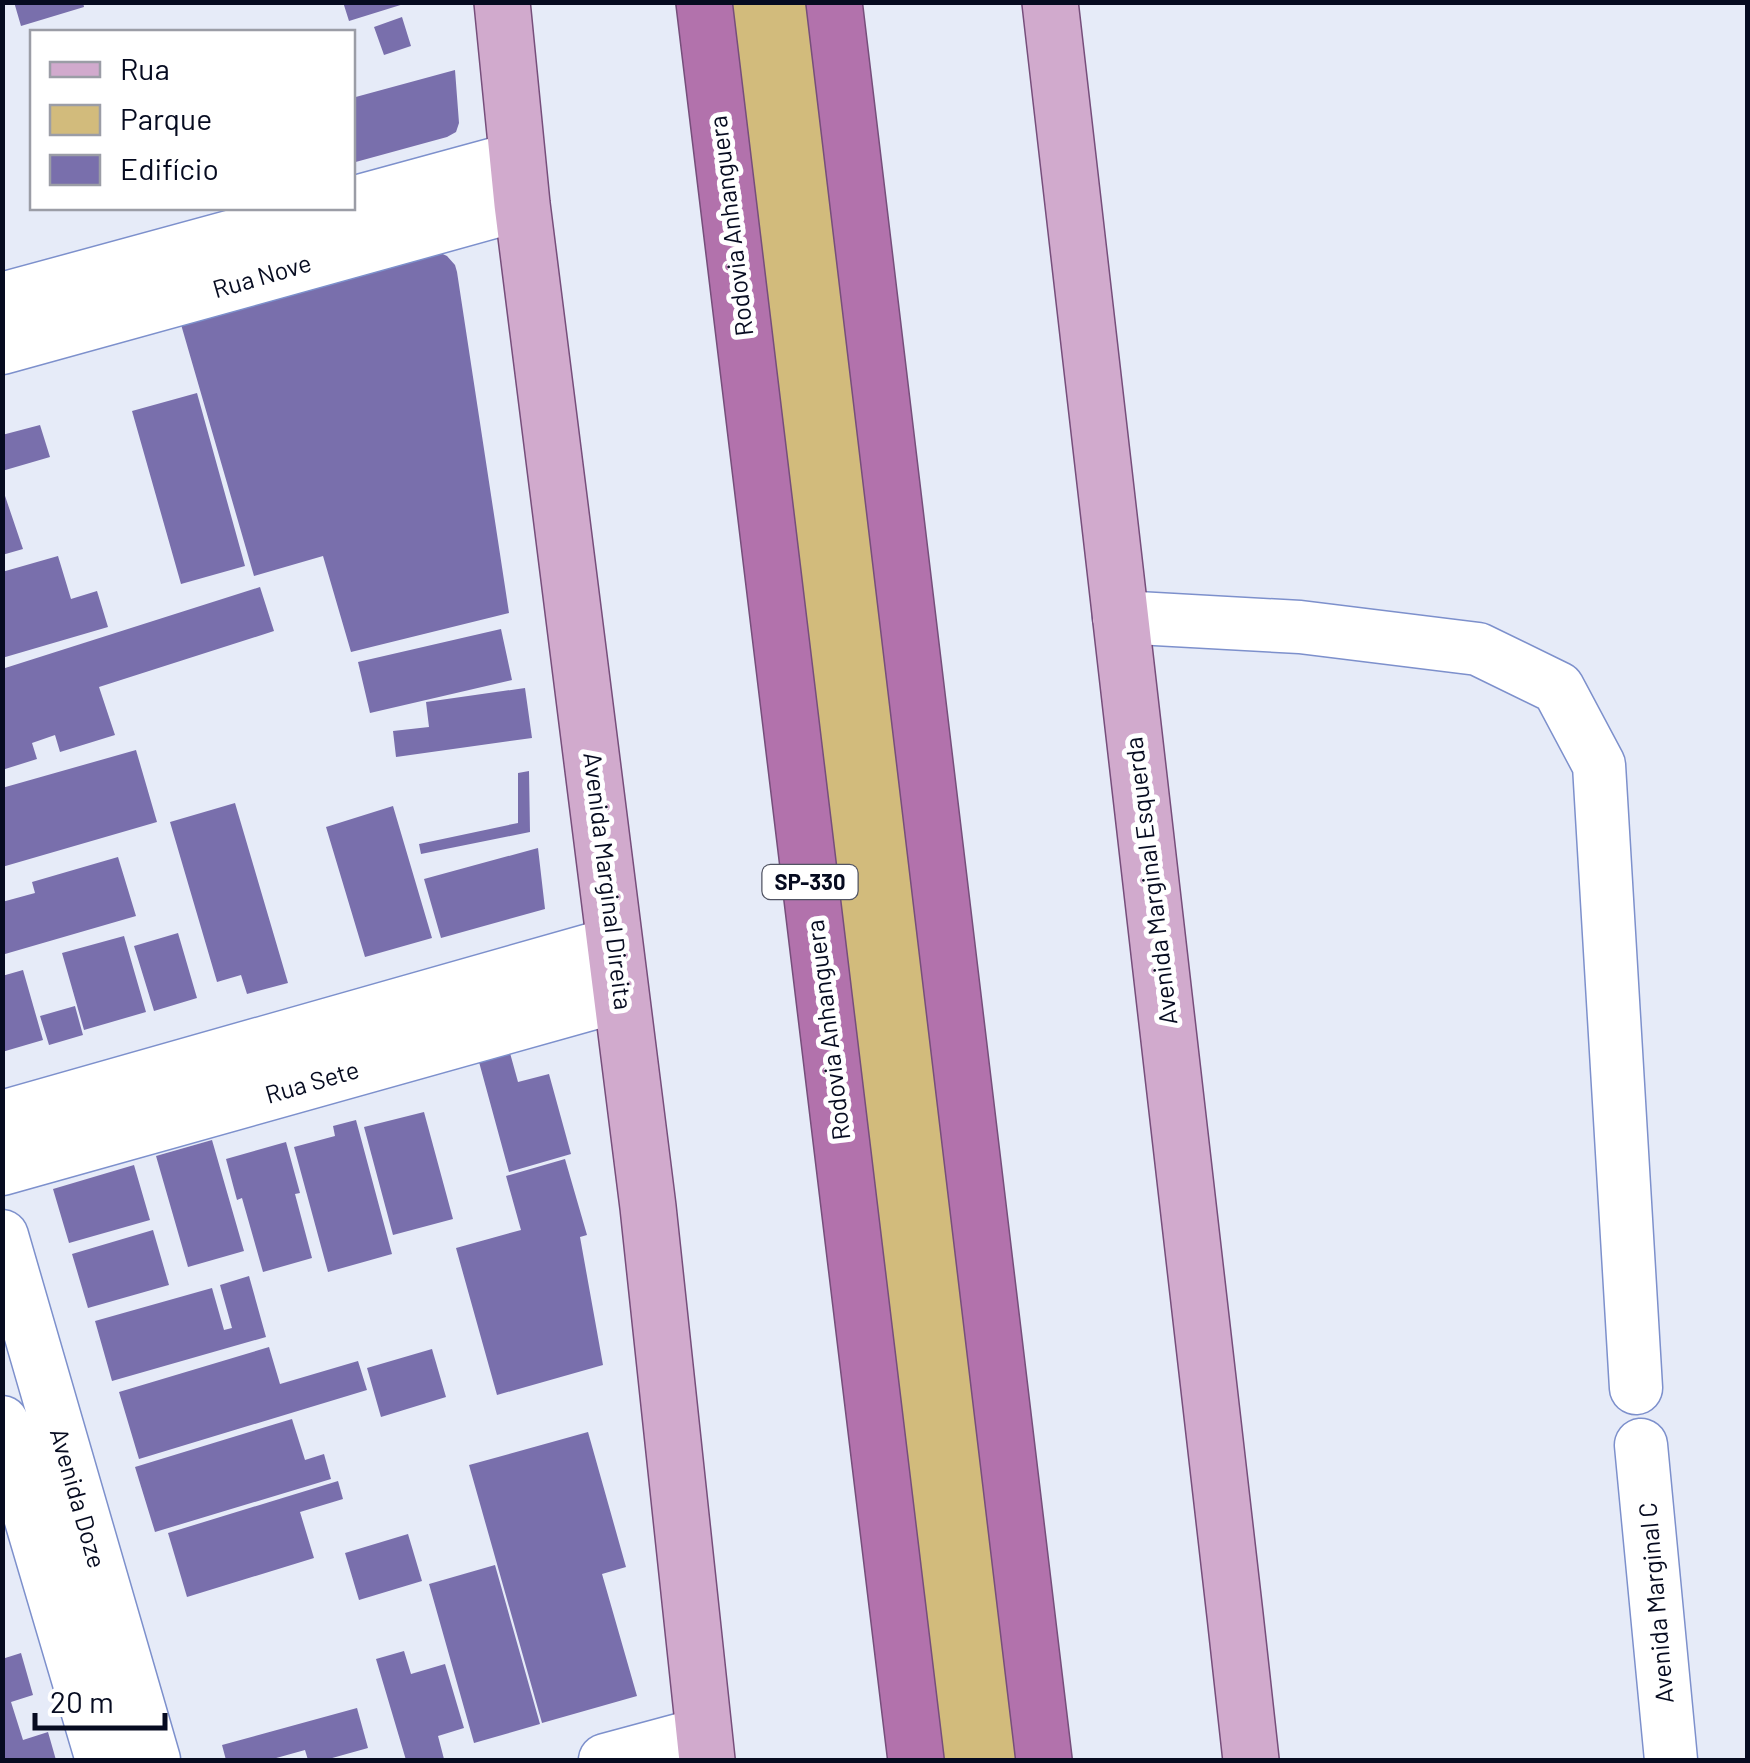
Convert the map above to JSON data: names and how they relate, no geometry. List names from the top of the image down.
{
  "streets": {
    "highway": ["Rodovia Anhanguera", "SP-330"],
    "main road": ["Avenida Marginal Direita", "Avenida Marginal Esquerda"],
    "street": [
      "Rua Nove",
      "Rua Sete",
      "Avenida Doze",
      "Avenida Marginal C"
    ]
  },
  "crossings": [
    ["Rua Nove", "Avenida Marginal Direita"],
    ["Avenida Marginal Direita", "Rua Sete"]
  ],
  "legend": ["Rua", "Parque", "Edifício"],
  "scale_bar": "20 m"
}
